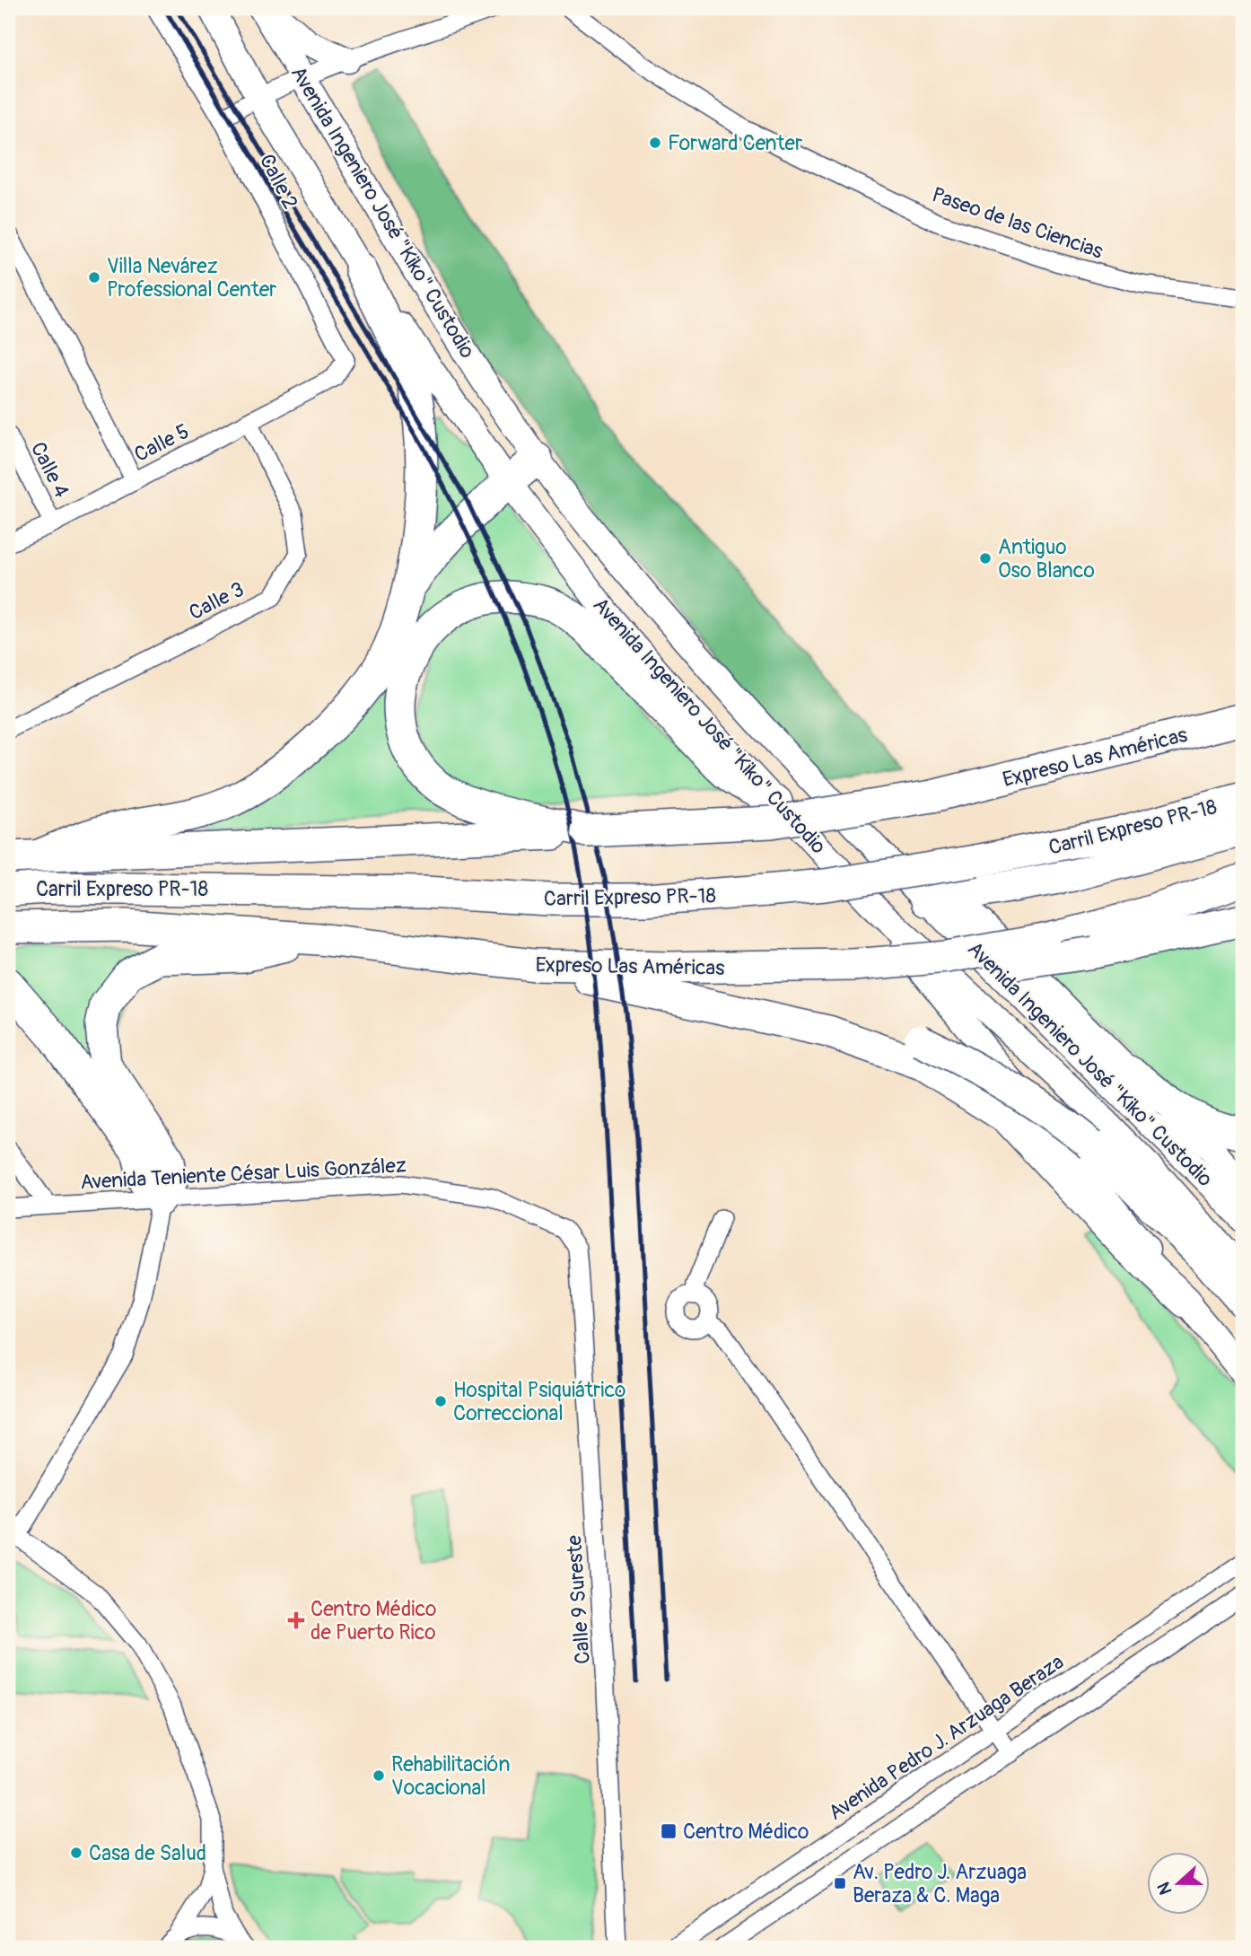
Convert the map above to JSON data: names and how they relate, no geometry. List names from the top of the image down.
{
  "streets": {
    "highway": ["Expreso Las Américas", "Carril Expreso PR-18"],
    "main road": ["Avenida Ingeniero José \"Kiko\" Custodio"],
    "street": [
      "Calle 2",
      "Paseo de las Ciencias",
      "Calle 5",
      "Calle 4",
      "Calle 3",
      "Avenida Teniente César Luis González",
      "Calle 9 Sureste",
      "Avenida Pedro J. Arzuaga Beraza"
    ]
  },
  "crossings": [
    ["Calle 2", "Calle 5"],
    ["Calle 5", "Calle 4"],
    ["Calle 5", "Calle 3"],
    ["Avenida Teniente César Luis González", "Calle 9 Sureste"]
  ],
  "places": {
    "other": [
      "Forward Center",
      "Villa Nevárez Professional Center",
      "Antiguo Oso Blanco",
      "Hospital Psiquiátrico Correccional",
      "Rehabilitación Vocacional",
      "Casa de Salud"
    ],
    "health": ["Centro Médico de Puerto Rico"],
    "transit": ["Centro Médico", "Av. Pedro J. Arzuaga Beraza & C. Maga"]
  },
  "north": "left"
}
